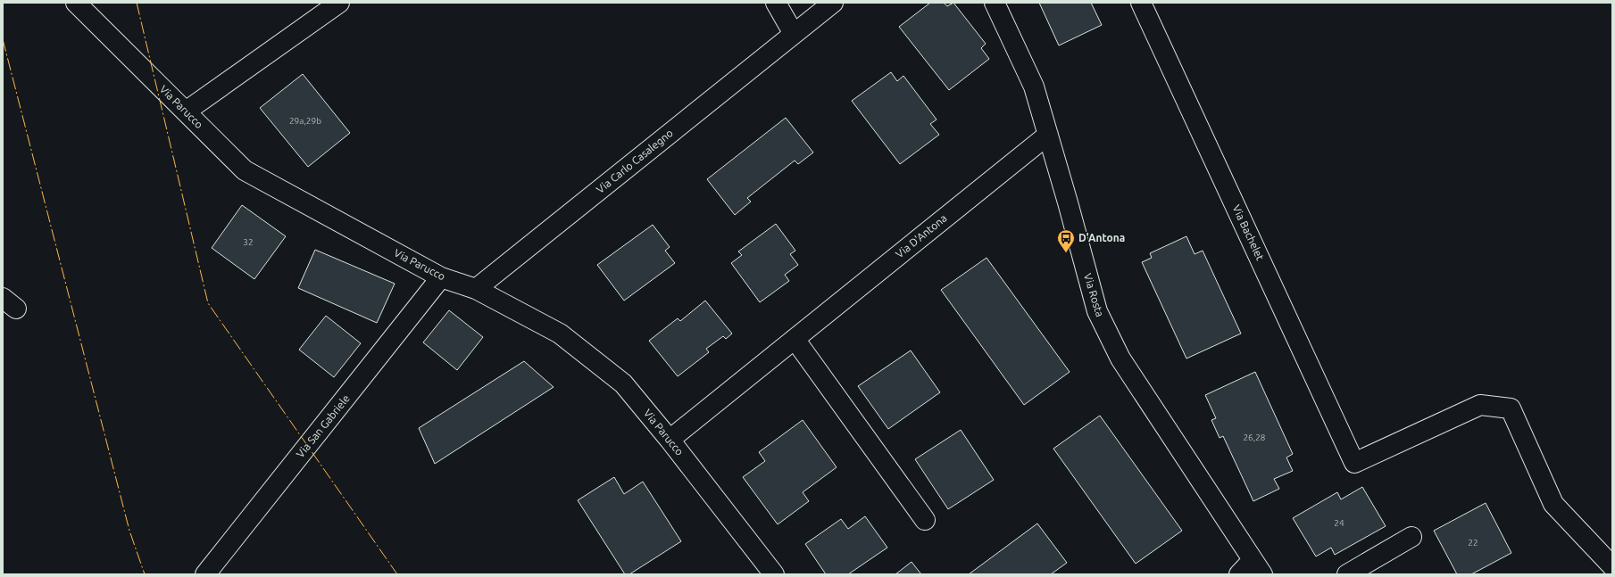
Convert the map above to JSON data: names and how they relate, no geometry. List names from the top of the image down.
{
  "streets": {
    "street": [
      "Via Parucco",
      "Via Carlo Casalegno",
      "Via Bachelet",
      "Via D'Antona",
      "Via Rosta",
      "Via San Gabriele"
    ]
  },
  "crossings": [
    ["Via Parucco", "Via Carlo Casalegno"],
    ["Via Parucco", "Via D'Antona"],
    ["Via Parucco", "Via San Gabriele"],
    ["Via D'Antona", "Via Rosta"]
  ],
  "places": {
    "bus stop": ["D'Antona"]
  },
  "house_numbers": [
    "29a,29b",
    "32",
    "26,28",
    "24",
    "22"
  ]
}
